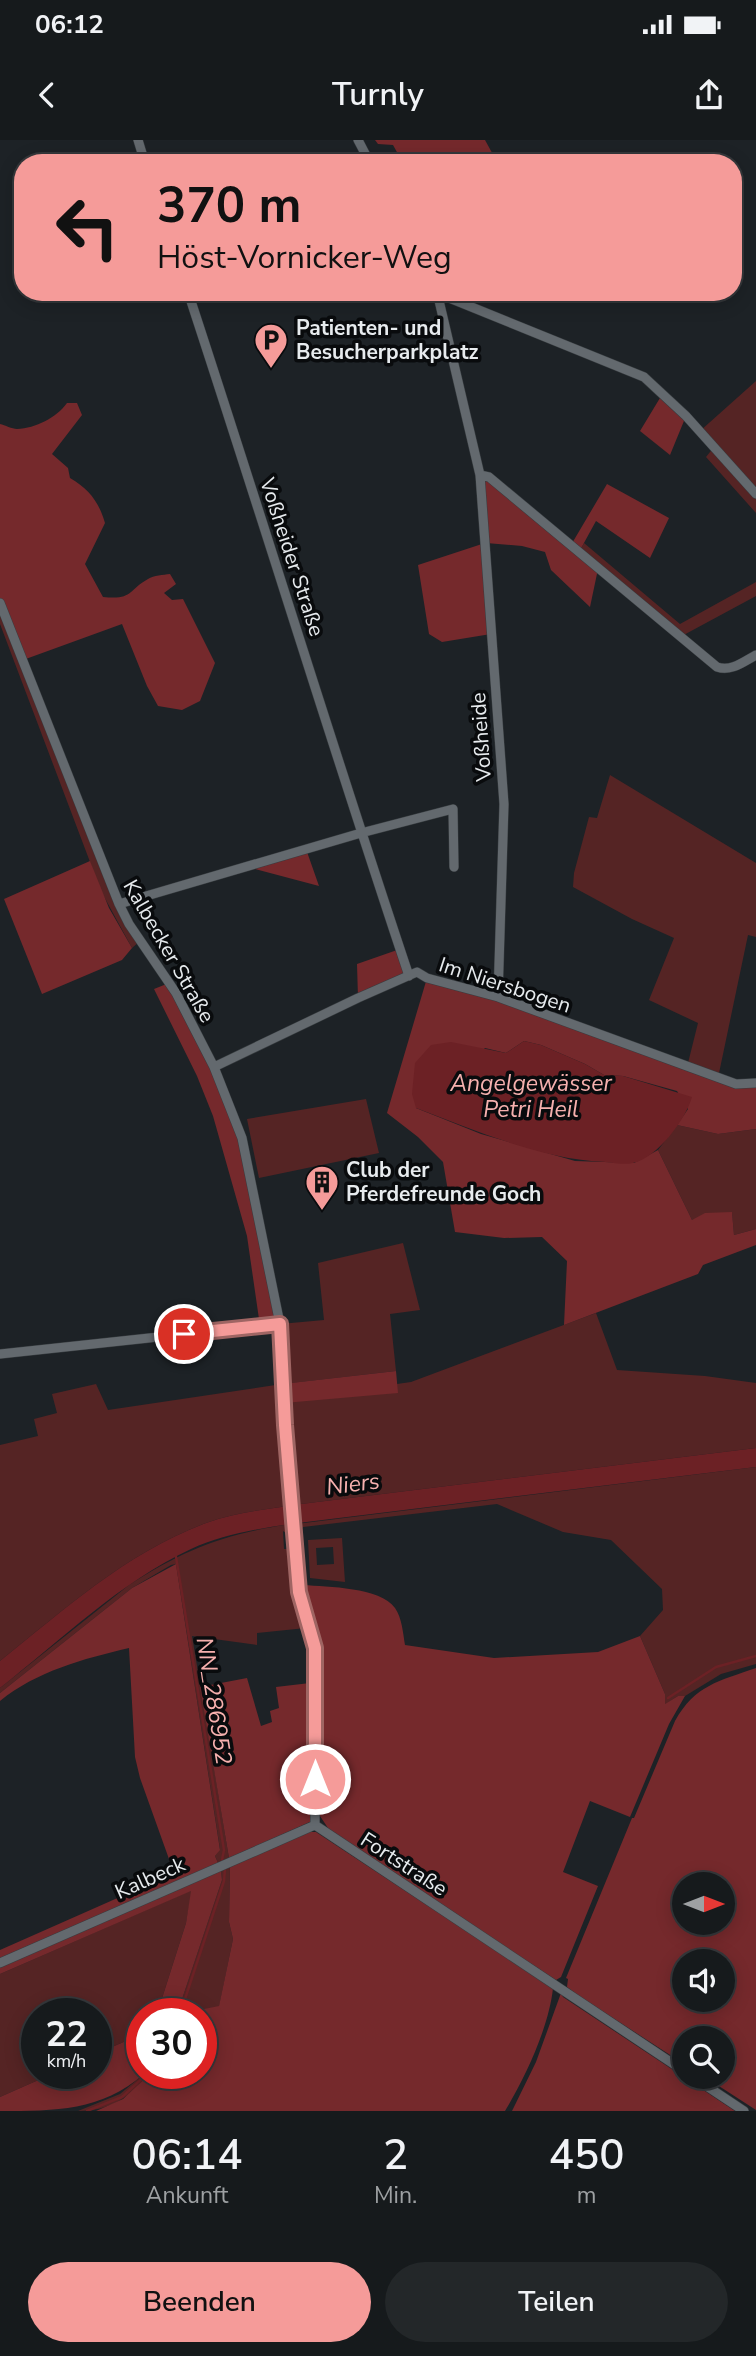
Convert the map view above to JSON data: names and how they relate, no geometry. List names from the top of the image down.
{
  "streets": {
    "street": [
      "Voßheider Straße",
      "Voßheide",
      "Kalbecker Straße",
      "Im Niersbogen",
      "Fortstraße",
      "Kalbeck"
    ]
  },
  "crossings": [
    ["Voßheider Straße", "Im Niersbogen"],
    ["Voßheide", "Im Niersbogen"],
    ["Kalbecker Straße", "Im Niersbogen"],
    ["Fortstraße", "Kalbeck"]
  ],
  "water": ["Angelgewässer Petri Heil", "Niers", "NN_286952"],
  "places": {
    "parking": ["Patienten- und Besucherparkplatz"],
    "building": ["Club der Pferdefreunde Goch"]
  },
  "north": "right",
  "page": {
    "status": "06:12",
    "header": "Turnly",
    "turn": ["370 m", "Höst-Vornicker-Weg"],
    "speed": "22 km/h",
    "limit": "30",
    "eta": [
      "06:14",
      "Ankunft",
      "2",
      "Min.",
      "450",
      "m"
    ],
    "buttons": ["Beenden", "Teilen"]
  }
}
